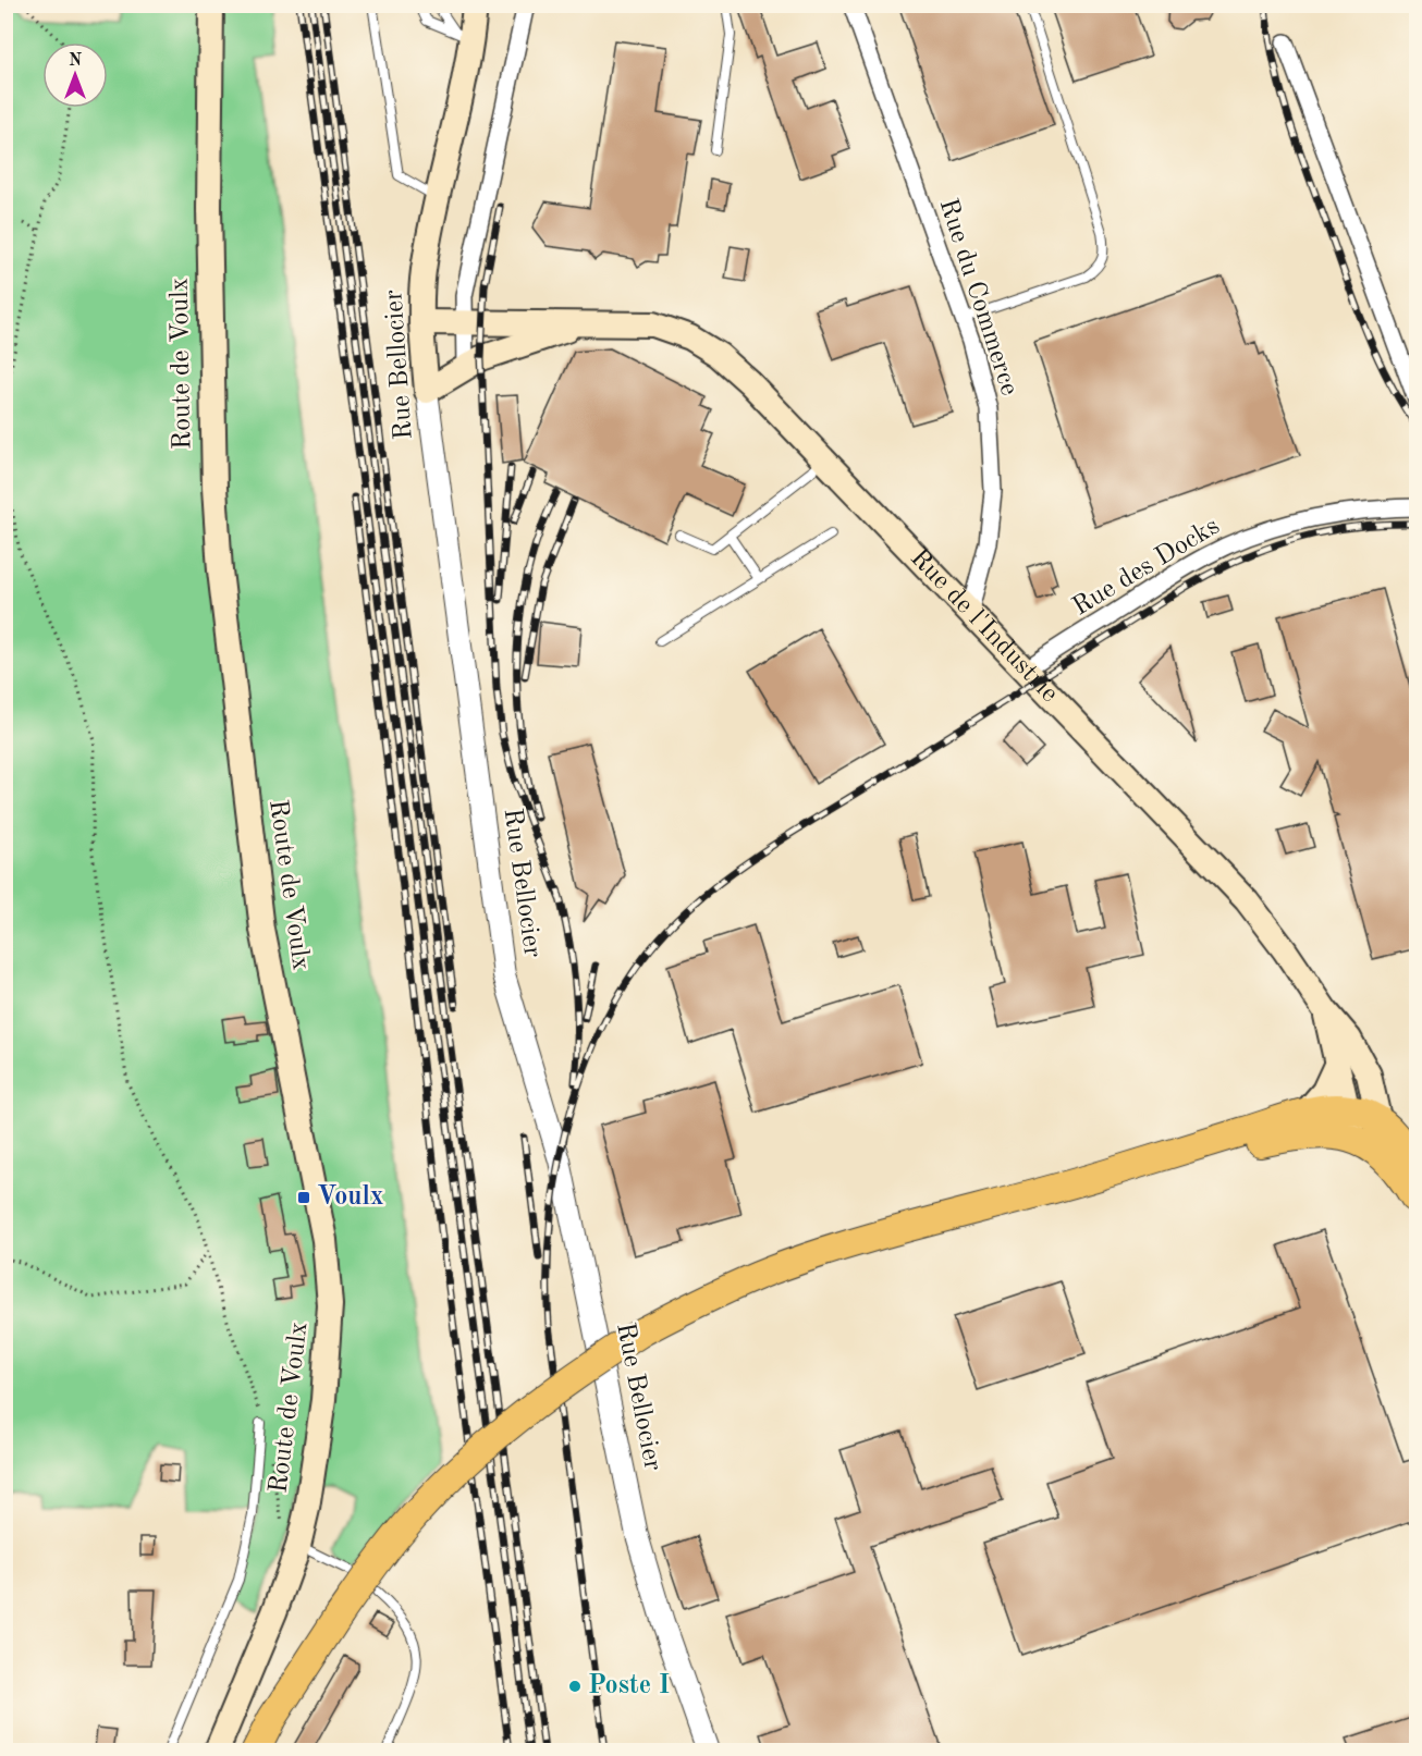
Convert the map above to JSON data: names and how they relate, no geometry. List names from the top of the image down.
{
  "streets": {
    "main road": ["Route de Voulx", "Rue Bellocier", "Rue de l'Industrie"],
    "street": ["Rue du Commerce", "Rue des Docks"]
  },
  "crossings": [
    ["Rue du Commerce", "Rue de l'Industrie"],
    ["Rue Bellocier", "Rue de l'Industrie"],
    ["Rue des Docks", "Rue de l'Industrie"]
  ],
  "places": {
    "transit": ["Voulx"],
    "other": ["Poste I"]
  },
  "north": "top"
}
